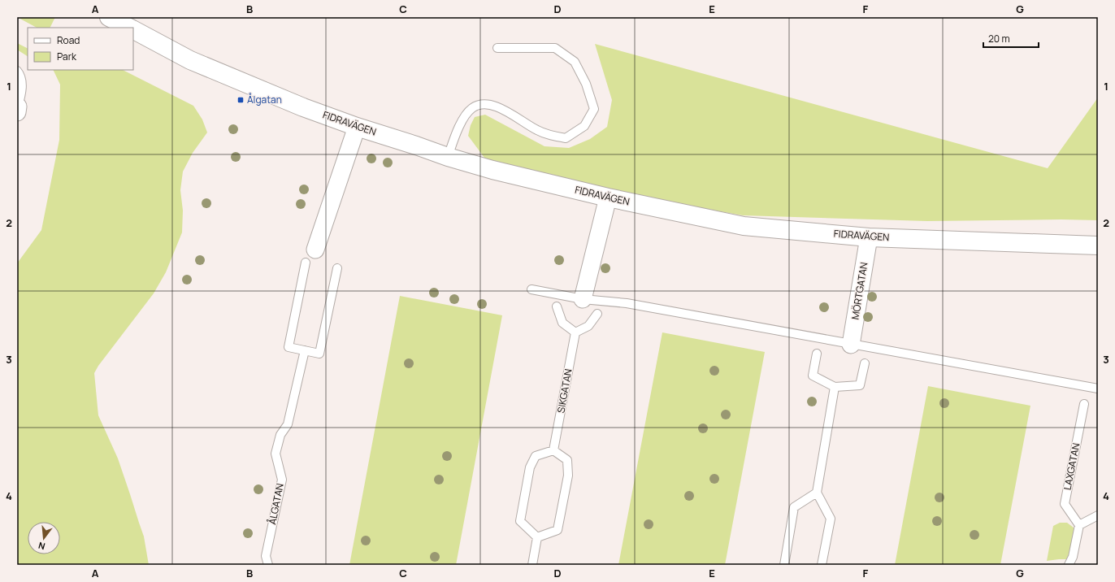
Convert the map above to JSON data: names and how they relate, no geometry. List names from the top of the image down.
{
  "streets": {
    "street": ["FIDRAVÄGEN", "MÖRTGATAN"],
    "lane": ["SIKGATAN", "LAXGATAN", "ÅLGATAN"]
  },
  "crossings": [
    ["FIDRAVÄGEN", "MÖRTGATAN"]
  ],
  "places": {
    "transit": ["Ålgatan"]
  },
  "legend": ["Road", "Park"],
  "scale_bar": "20 m",
  "north": "bottom",
  "grid": {
    "columns": [
      "A",
      "B",
      "C",
      "D",
      "E",
      "F",
      "G"
    ],
    "rows": [
      "1",
      "2",
      "3",
      "4"
    ]
  }
}
